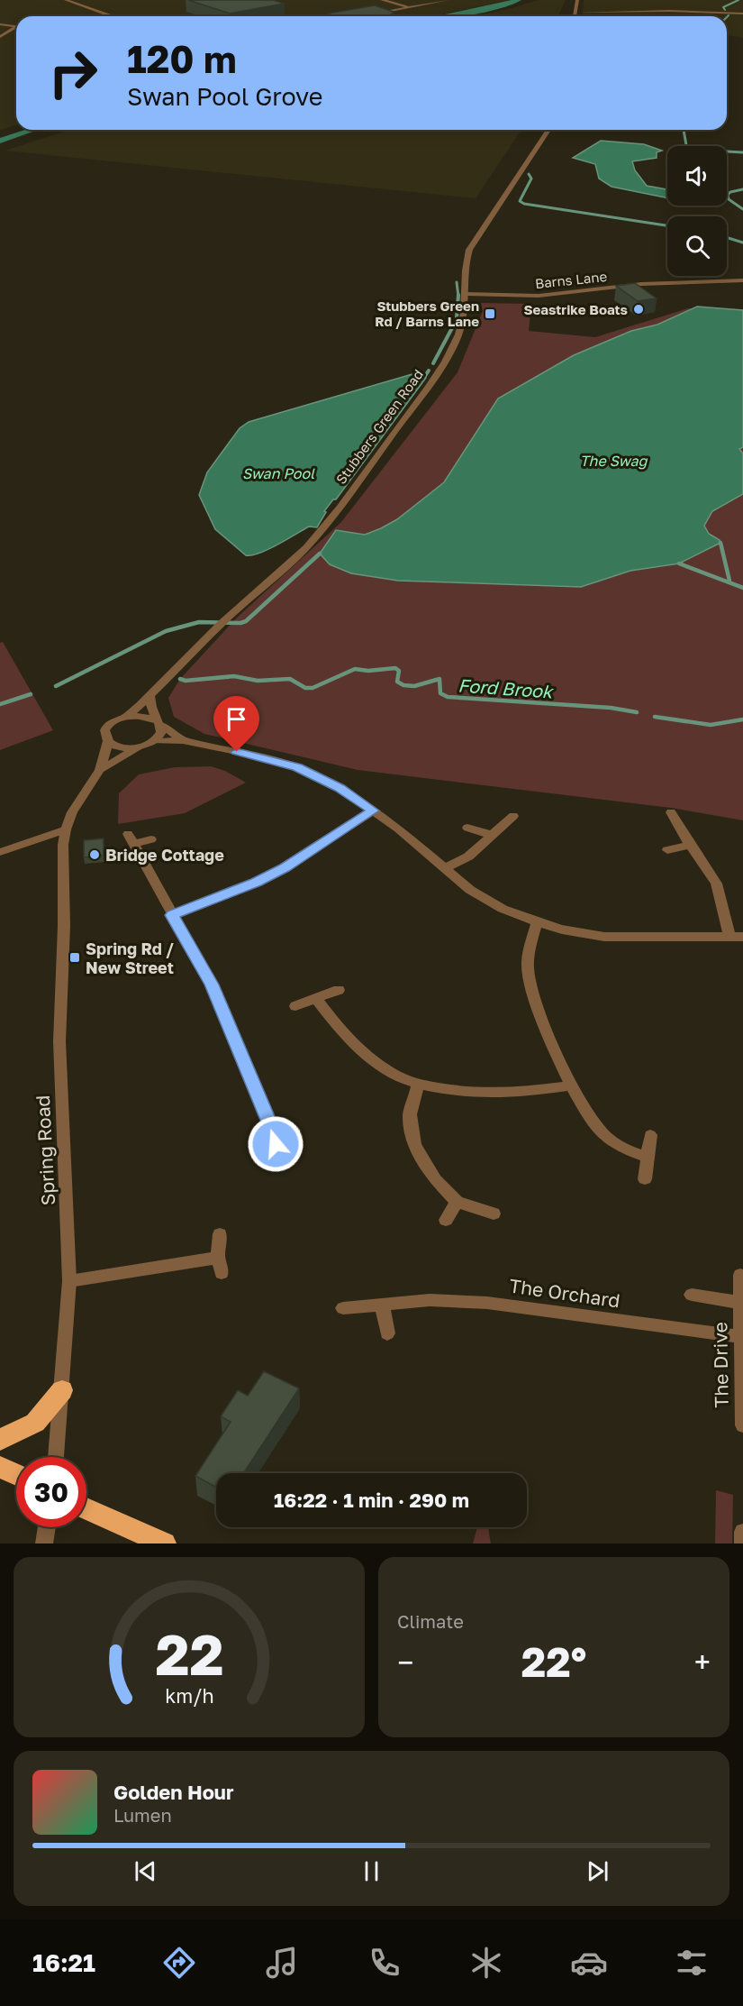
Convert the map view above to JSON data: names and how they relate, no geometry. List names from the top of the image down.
{
  "streets": {
    "street": [
      "Barns Lane",
      "Stubbers Green Road",
      "Spring Road",
      "The Orchard",
      "The Drive"
    ]
  },
  "crossings": [
    ["Barns Lane", "Stubbers Green Road"],
    ["The Orchard", "The Drive"]
  ],
  "water": ["The Swag", "Swan Pool", "Ford Brook"],
  "places": {
    "other": ["Seastrike Boats", "Bridge Cottage"],
    "transit": ["Stubbers Green Rd / Barns Lane", "Spring Rd / New Street"]
  },
  "page": {
    "turn": ["120 m", "Swan Pool Grove"],
    "limit": "30",
    "trip": "16:22 · 1 min · 290 m",
    "tile": "Climate",
    "heat": ["−", "22°", "+"],
    "song": ["Golden Hour", "Lumen"],
    "tabs": "16:21",
    "gauge": ["22", "km/h"]
  }
}
